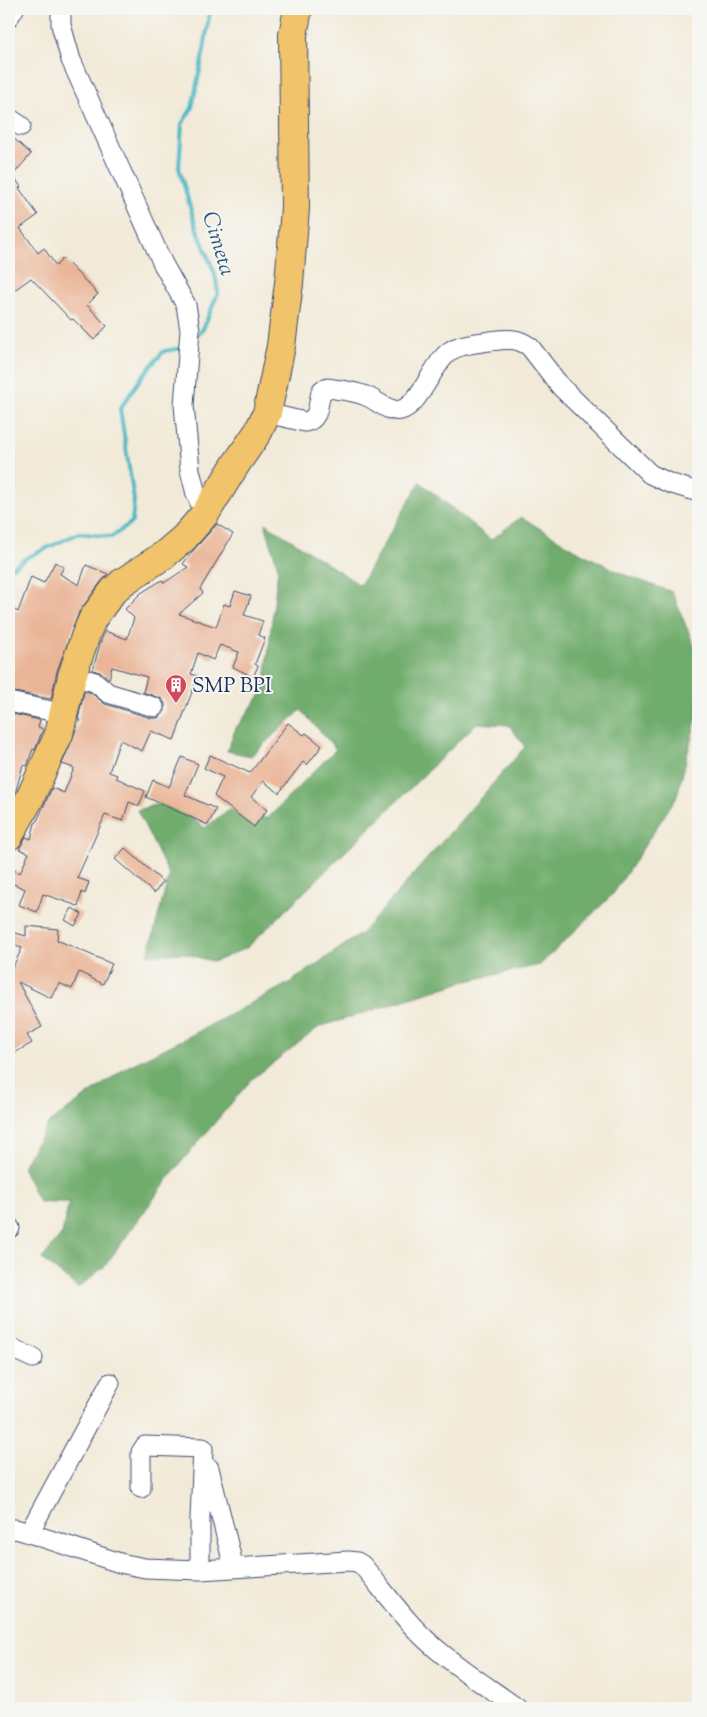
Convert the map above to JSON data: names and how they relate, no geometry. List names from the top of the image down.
{
  "water": ["Cimeta"],
  "places": {
    "building": ["SMP BPI"]
  }
}
